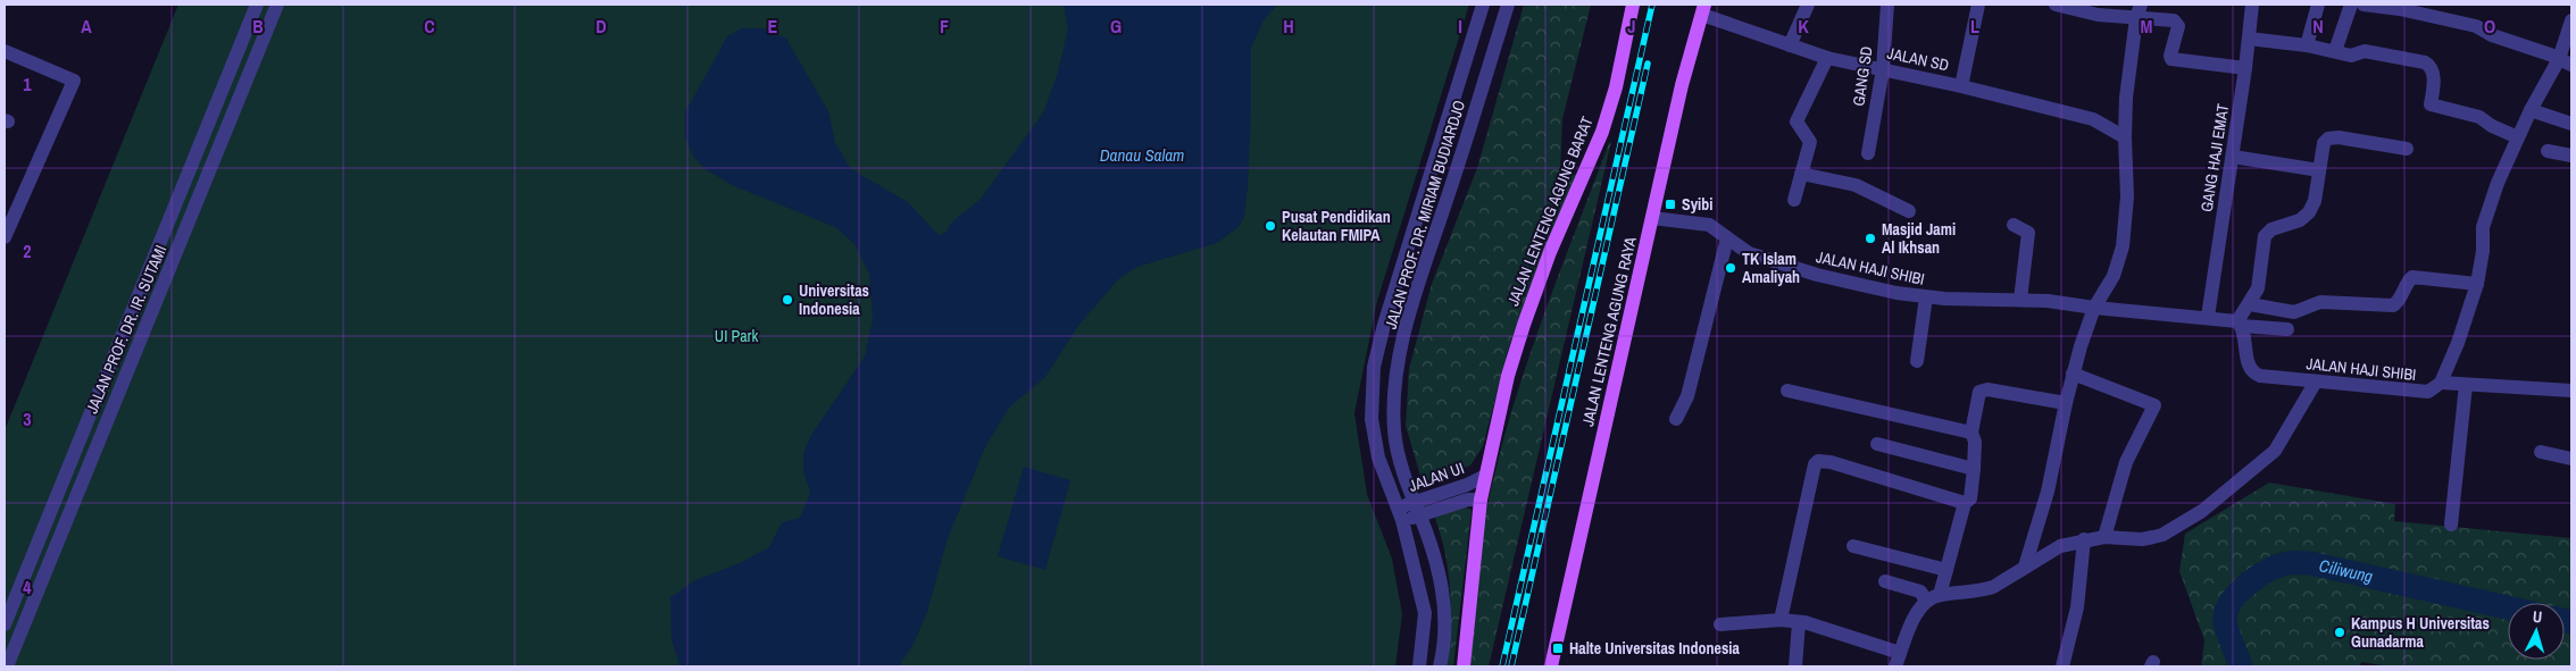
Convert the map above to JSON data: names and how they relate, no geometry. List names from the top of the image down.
{
  "streets": {
    "main road": ["JALAN LENTENG AGUNG BARAT", "JALAN LENTENG AGUNG RAYA"],
    "street": [
      "JALAN SD",
      "GANG SD",
      "GANG HAJI EMAT",
      "JALAN PROF. DR. MIRIAM BUDIARDJO",
      "JALAN HAJI SHIBI",
      "JALAN PROF. DR. IR. SUTAMI",
      "JALAN UI"
    ]
  },
  "crossings": [
    ["JALAN SD", "GANG SD"],
    ["JALAN SD", "JALAN LENTENG AGUNG RAYA"],
    ["GANG HAJI EMAT", "JALAN HAJI SHIBI"],
    ["JALAN LENTENG AGUNG BARAT", "JALAN UI"],
    ["JALAN PROF. DR. MIRIAM BUDIARDJO", "JALAN UI"],
    ["JALAN HAJI SHIBI", "JALAN LENTENG AGUNG RAYA"]
  ],
  "water": ["Danau Salam", "Ciliwung"],
  "parks": ["UI Park"],
  "places": {
    "transit": ["Syibi", "Halte Universitas Indonesia"],
    "other": [
      "Pusat Pendidikan Kelautan FMIPA",
      "Masjid Jami Al Ikhsan",
      "TK Islam Amaliyah",
      "Universitas Indonesia",
      "Kampus H Universitas Gunadarma"
    ]
  },
  "north": "top",
  "grid": {
    "columns": [
      "A",
      "B",
      "C",
      "D",
      "E",
      "F",
      "G",
      "H",
      "I",
      "J",
      "K",
      "L",
      "M",
      "N",
      "O"
    ],
    "rows": [
      "1",
      "2",
      "3",
      "4"
    ]
  }
}
